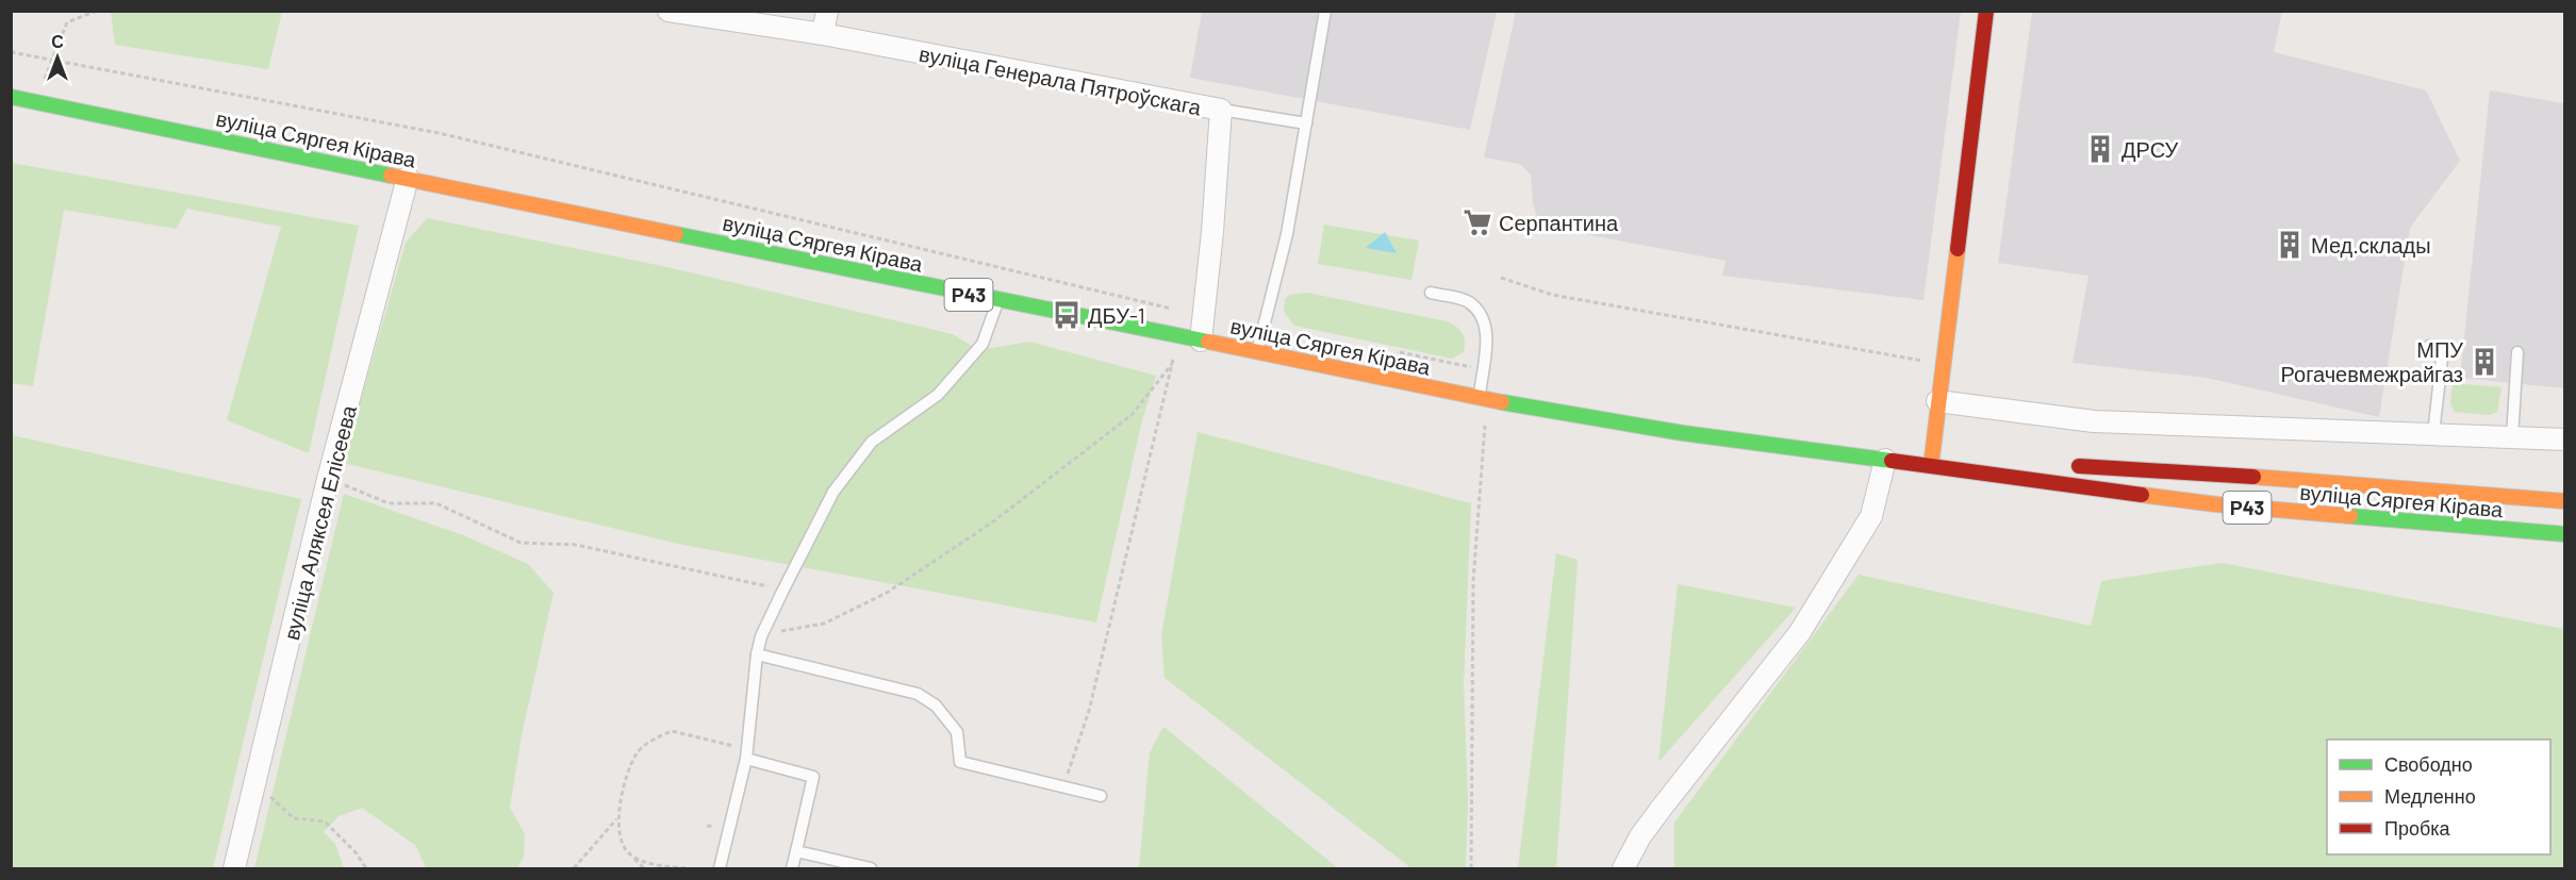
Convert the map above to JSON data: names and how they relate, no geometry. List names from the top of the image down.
{
  "streets": {
    "main road": ["вуліца Сяргея Кірава", "Р43"],
    "street": ["вуліца Генерала Пятроўскага", "вуліца Аляксея Елісеева"]
  },
  "crossings": [
    ["вуліца Генерала Пятроўскага", "вуліца Сяргея Кірава"],
    ["вуліца Сяргея Кірава", "вуліца Аляксея Елісеева"]
  ],
  "places": {
    "building": ["ДРСУ", "Мед.склады", "МПУ Рогачевмежрайгаз"],
    "supermarket": ["Серпантина"],
    "bus stop": ["ДБУ-1"]
  },
  "legend": ["Свободно", "Медленно", "Пробка"],
  "north": "top"
}
